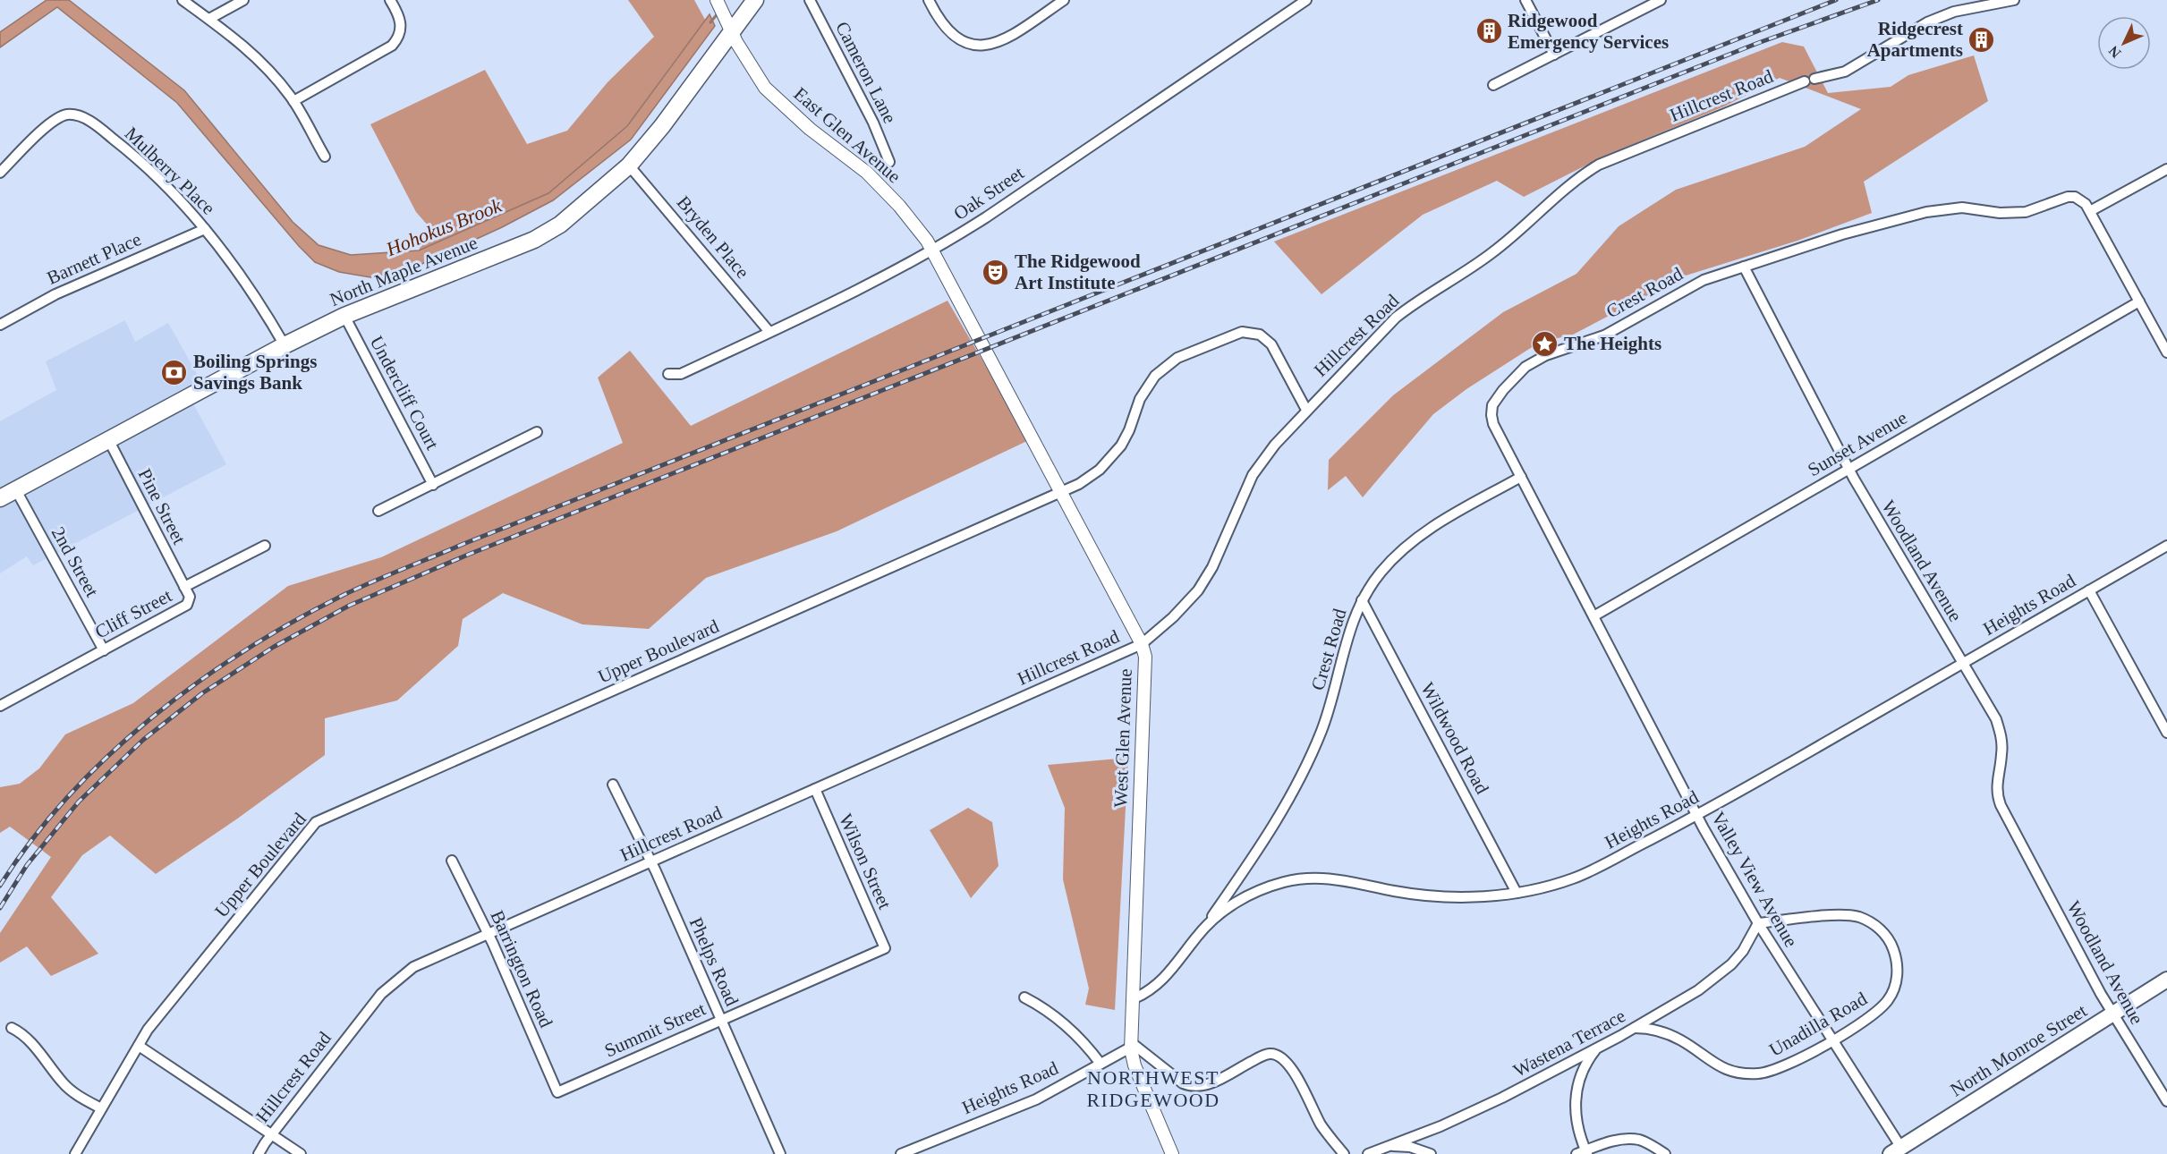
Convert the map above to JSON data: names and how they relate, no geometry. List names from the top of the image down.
{
  "streets": {
    "main road": ["North Maple Avenue", "North Monroe Street"],
    "street": [
      "Cameron Lane",
      "Hillcrest Road",
      "East Glen Avenue",
      "Mulberry Place",
      "Oak Street",
      "Bryden Place",
      "Barnett Place",
      "Crest Road",
      "Undercliff Court",
      "Sunset Avenue",
      "Pine Street",
      "Woodland Avenue",
      "2nd Street",
      "Heights Road",
      "Cliff Street",
      "Upper Boulevard",
      "West Glen Avenue",
      "Wildwood Road",
      "Wilson Street",
      "Valley View Avenue",
      "Phelps Road",
      "Barrington Road",
      "Unadilla Road",
      "Summit Street",
      "Wastena Terrace"
    ]
  },
  "crossings": [
    ["Hillcrest Road", "Upper Boulevard"],
    ["Hillcrest Road", "West Glen Avenue"],
    ["Hillcrest Road", "Wilson Street"],
    ["Hillcrest Road", "Phelps Road"],
    ["Hillcrest Road", "Barrington Road"],
    ["East Glen Avenue", "Oak Street"],
    ["East Glen Avenue", "North Maple Avenue"],
    ["East Glen Avenue", "West Glen Avenue"],
    ["Mulberry Place", "Barnett Place"],
    ["Mulberry Place", "North Maple Avenue"],
    ["Oak Street", "Bryden Place"],
    ["Bryden Place", "North Maple Avenue"],
    ["North Maple Avenue", "Undercliff Court"],
    ["North Maple Avenue", "Pine Street"],
    ["North Maple Avenue", "2nd Street"],
    ["Crest Road", "Woodland Avenue"],
    ["Crest Road", "Heights Road"],
    ["Crest Road", "Wildwood Road"],
    ["Crest Road", "Valley View Avenue"],
    ["Sunset Avenue", "Woodland Avenue"],
    ["Sunset Avenue", "Valley View Avenue"],
    ["Pine Street", "Cliff Street"],
    ["Woodland Avenue", "Heights Road"],
    ["Woodland Avenue", "North Monroe Street"],
    ["2nd Street", "Cliff Street"],
    ["Heights Road", "West Glen Avenue"],
    ["Heights Road", "Wildwood Road"],
    ["Heights Road", "Valley View Avenue"],
    ["Upper Boulevard", "West Glen Avenue"],
    ["Wilson Street", "Summit Street"],
    ["Valley View Avenue", "Unadilla Road"],
    ["Valley View Avenue", "Wastena Terrace"],
    ["Valley View Avenue", "North Monroe Street"],
    ["Phelps Road", "Summit Street"],
    ["Barrington Road", "Summit Street"],
    ["Unadilla Road", "Wastena Terrace"]
  ],
  "districts": ["NORTHWEST RIDGEWOOD"],
  "water": ["Hohokus Brook"],
  "places": {
    "building": ["Ridgewood Emergency Services", "Ridgecrest Apartments"],
    "theatre": ["The Ridgewood Art Institute"],
    "place": ["The Heights"],
    "bank": ["Boiling Springs Savings Bank"]
  },
  "north": "bottom left"
}
